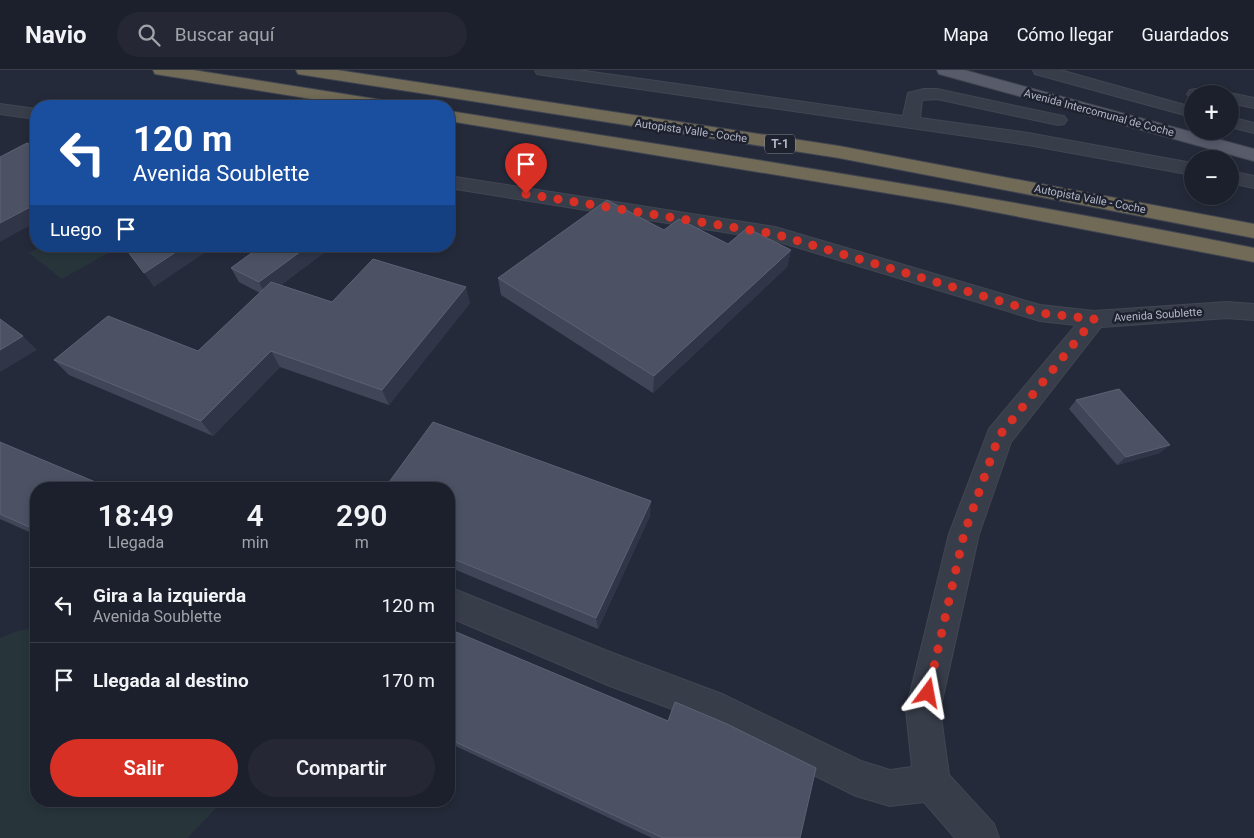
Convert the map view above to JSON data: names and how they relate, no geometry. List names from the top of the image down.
{
  "streets": {
    "highway": ["Autopista Valle - Coche", "T-1"],
    "main road": ["Avenida Intercomunal de Coche"],
    "street": ["Avenida Soublette"]
  },
  "page": {
    "header": "Navio",
    "search": "Buscar aquí",
    "nav": ["Mapa", "Cómo llegar", "Guardados"],
    "map_buttons": ["+", "−"],
    "turn": ["120 m", "Avenida Soublette"],
    "then": "Luego",
    "eta": [
      "18:49",
      "Llegada",
      "4",
      "min",
      "290",
      "m"
    ],
    "list": [
      {
        "name": "Gira a la izquierda",
        "note": "Avenida Soublette",
        "value": "120 m"
      },
      {
        "name": "Llegada al destino",
        "value": "170 m"
      }
    ],
    "buttons": ["Salir", "Compartir"]
  }
}
